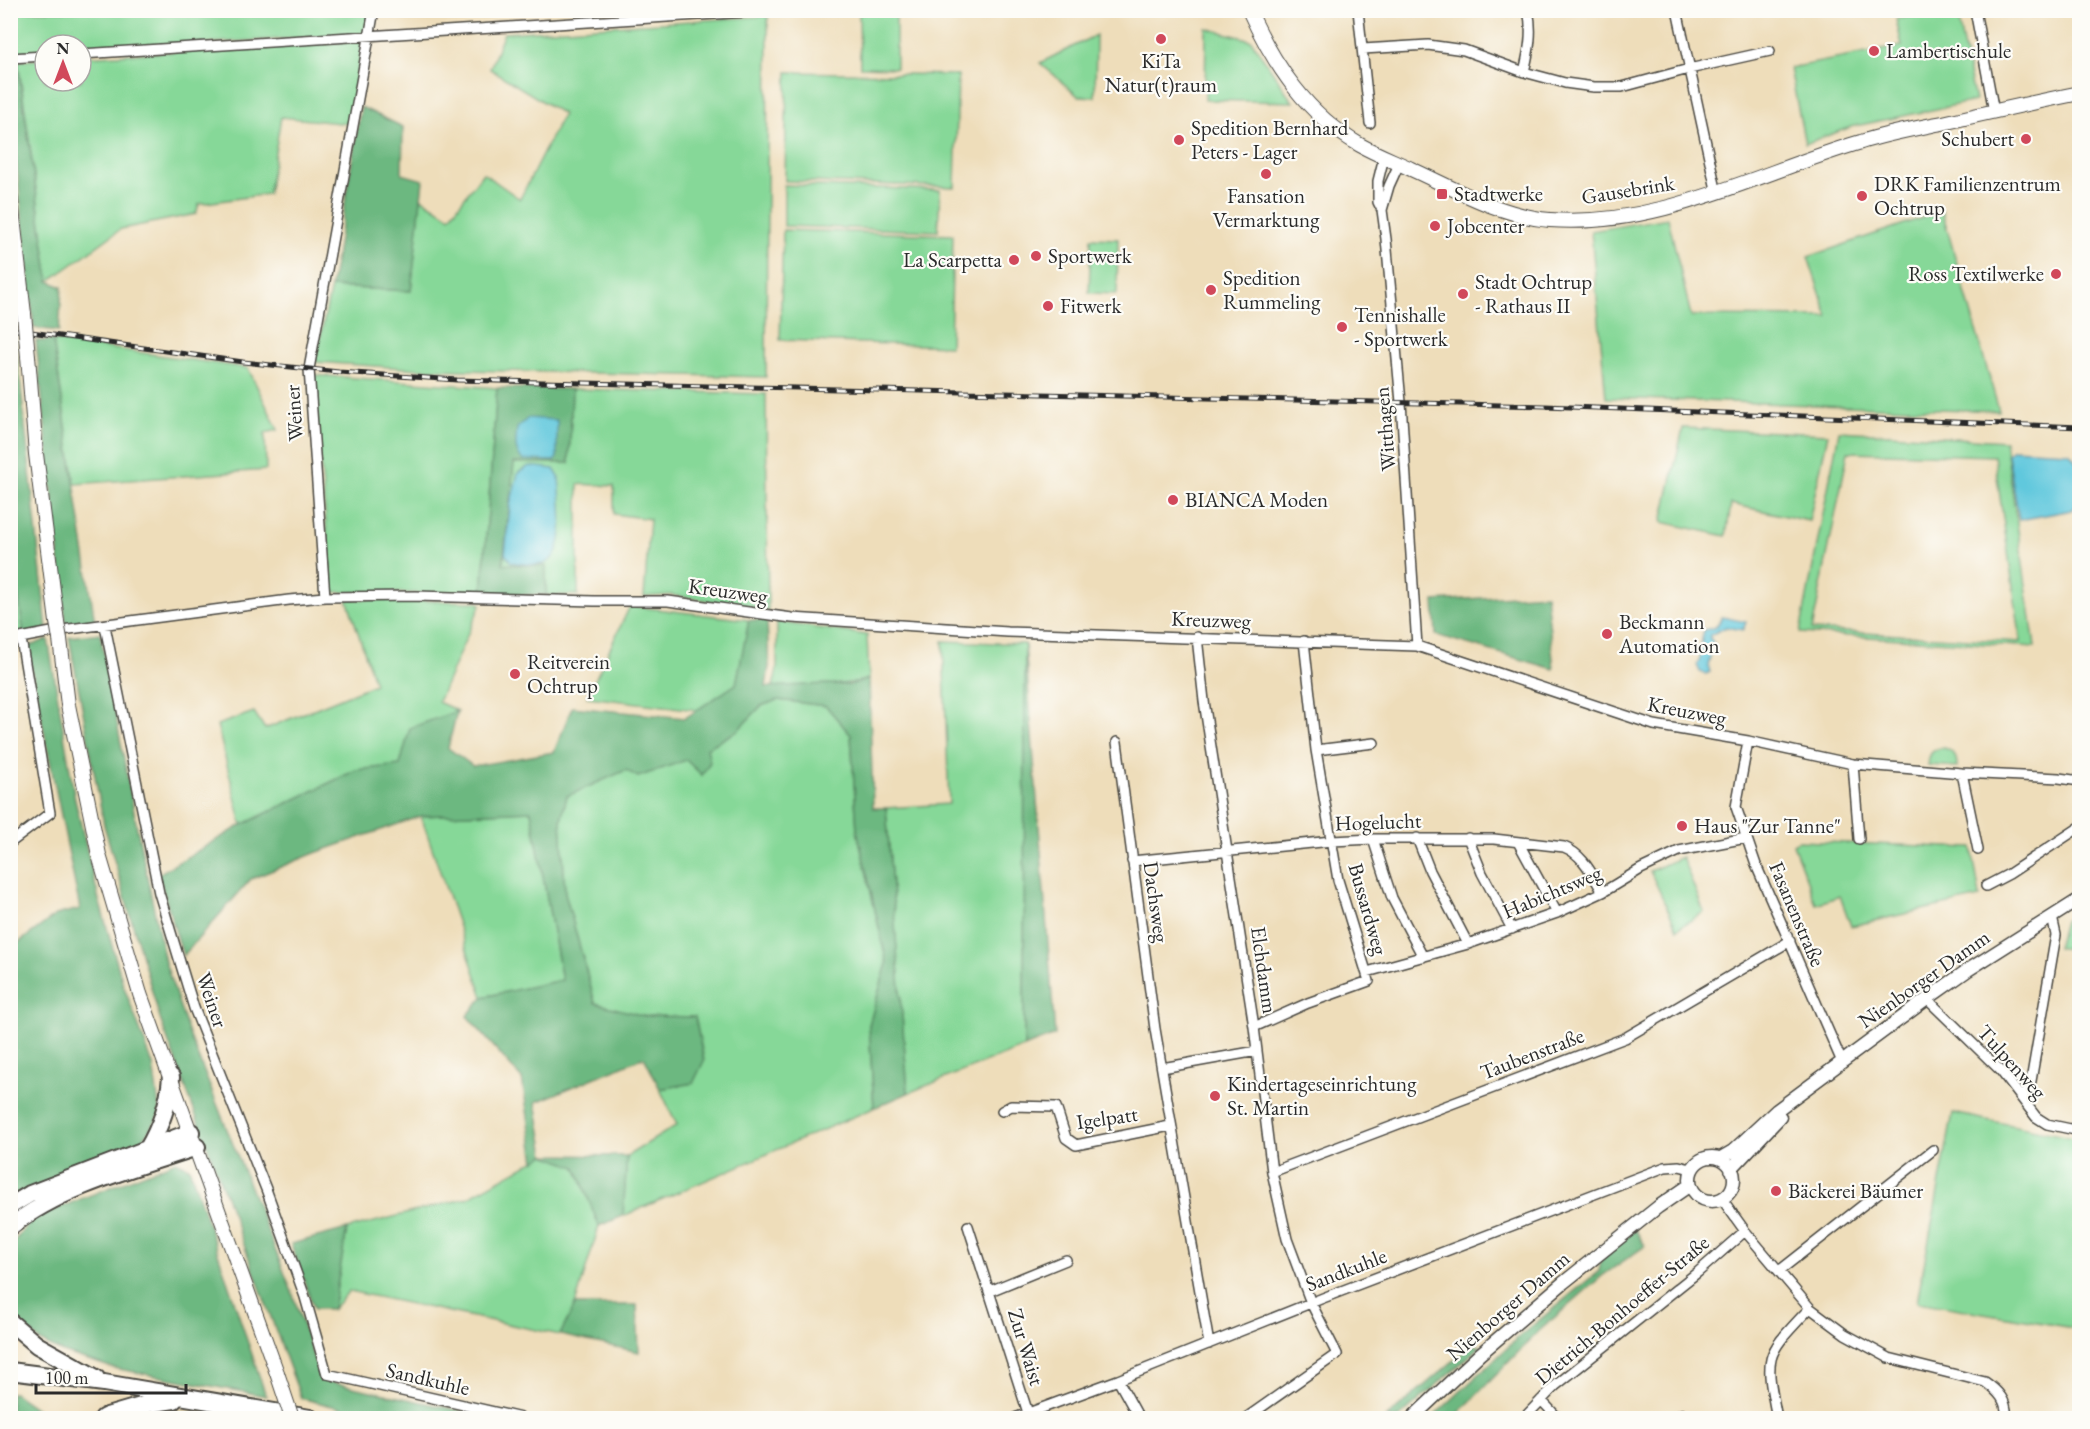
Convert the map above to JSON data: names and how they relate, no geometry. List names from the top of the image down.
{
  "streets": {
    "main road": ["Gausebrink"],
    "street": [
      "Weiner",
      "Witthagen",
      "Kreuzweg",
      "Hogelucht",
      "Habichtsweg",
      "Dachsweg",
      "Bussardweg",
      "Fasanenstraße",
      "Elchdamm",
      "Nienborger Damm",
      "Taubenstraße",
      "Tulpenweg",
      "Igelpatt",
      "Sandkuhle",
      "Dietrich-Bonhoeffer-Straße",
      "Zur Waist"
    ]
  },
  "crossings": [
    ["Gausebrink", "Witthagen"],
    ["Weiner", "Kreuzweg"],
    ["Weiner", "Sandkuhle"],
    ["Witthagen", "Kreuzweg"],
    ["Kreuzweg", "Bussardweg"],
    ["Kreuzweg", "Fasanenstraße"],
    ["Kreuzweg", "Elchdamm"],
    ["Hogelucht", "Habichtsweg"],
    ["Hogelucht", "Dachsweg"],
    ["Hogelucht", "Bussardweg"],
    ["Hogelucht", "Elchdamm"],
    ["Habichtsweg", "Bussardweg"],
    ["Habichtsweg", "Fasanenstraße"],
    ["Dachsweg", "Igelpatt"],
    ["Dachsweg", "Sandkuhle"],
    ["Fasanenstraße", "Nienborger Damm"],
    ["Fasanenstraße", "Taubenstraße"],
    ["Elchdamm", "Taubenstraße"],
    ["Elchdamm", "Sandkuhle"],
    ["Nienborger Damm", "Tulpenweg"],
    ["Nienborger Damm", "Sandkuhle"],
    ["Sandkuhle", "Zur Waist"]
  ],
  "places": {
    "other": [
      "KiTa Natur(t)raum",
      "Lambertischule",
      "Schubert",
      "Spedition Bernhard Peters - Lager",
      "Fansation Vermarktung",
      "DRK Familienzentrum Ochtrup",
      "Jobcenter",
      "Sportwerk",
      "La Scarpetta",
      "Ross Textilwerke",
      "Spedition Rummeling",
      "Stadt Ochtrup - Rathaus II",
      "Fitwerk",
      "Tennishalle - Sportwerk",
      "BIANCA Moden",
      "Beckmann Automation",
      "Reitverein Ochtrup",
      "Haus \"Zur Tanne\"",
      "Kindertageseinrichtung St. Martin",
      "Bäckerei Bäumer"
    ],
    "transit": ["Stadtwerke"]
  },
  "scale_bar": "100 m",
  "north": "top"
}
